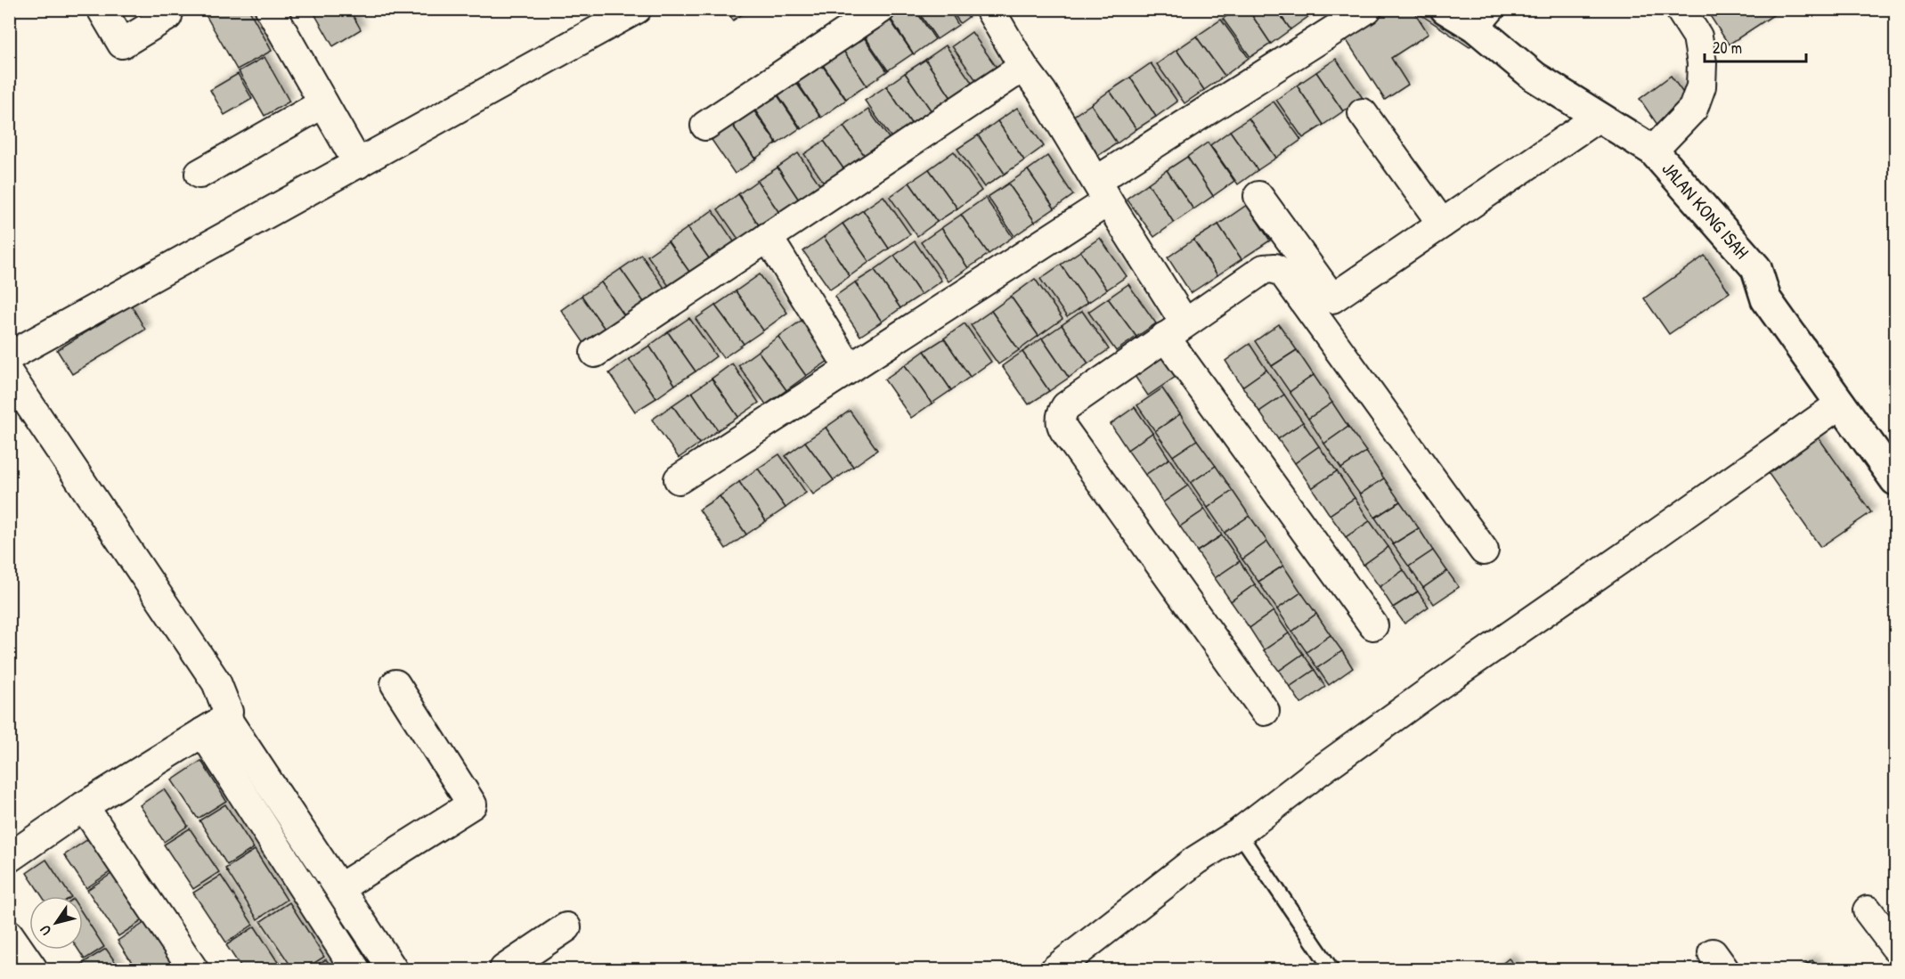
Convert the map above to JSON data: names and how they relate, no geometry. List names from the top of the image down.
{
  "streets": {
    "street": ["JALAN KONG ISAH"]
  },
  "scale_bar": "20 m",
  "north": "bottom left"
}
